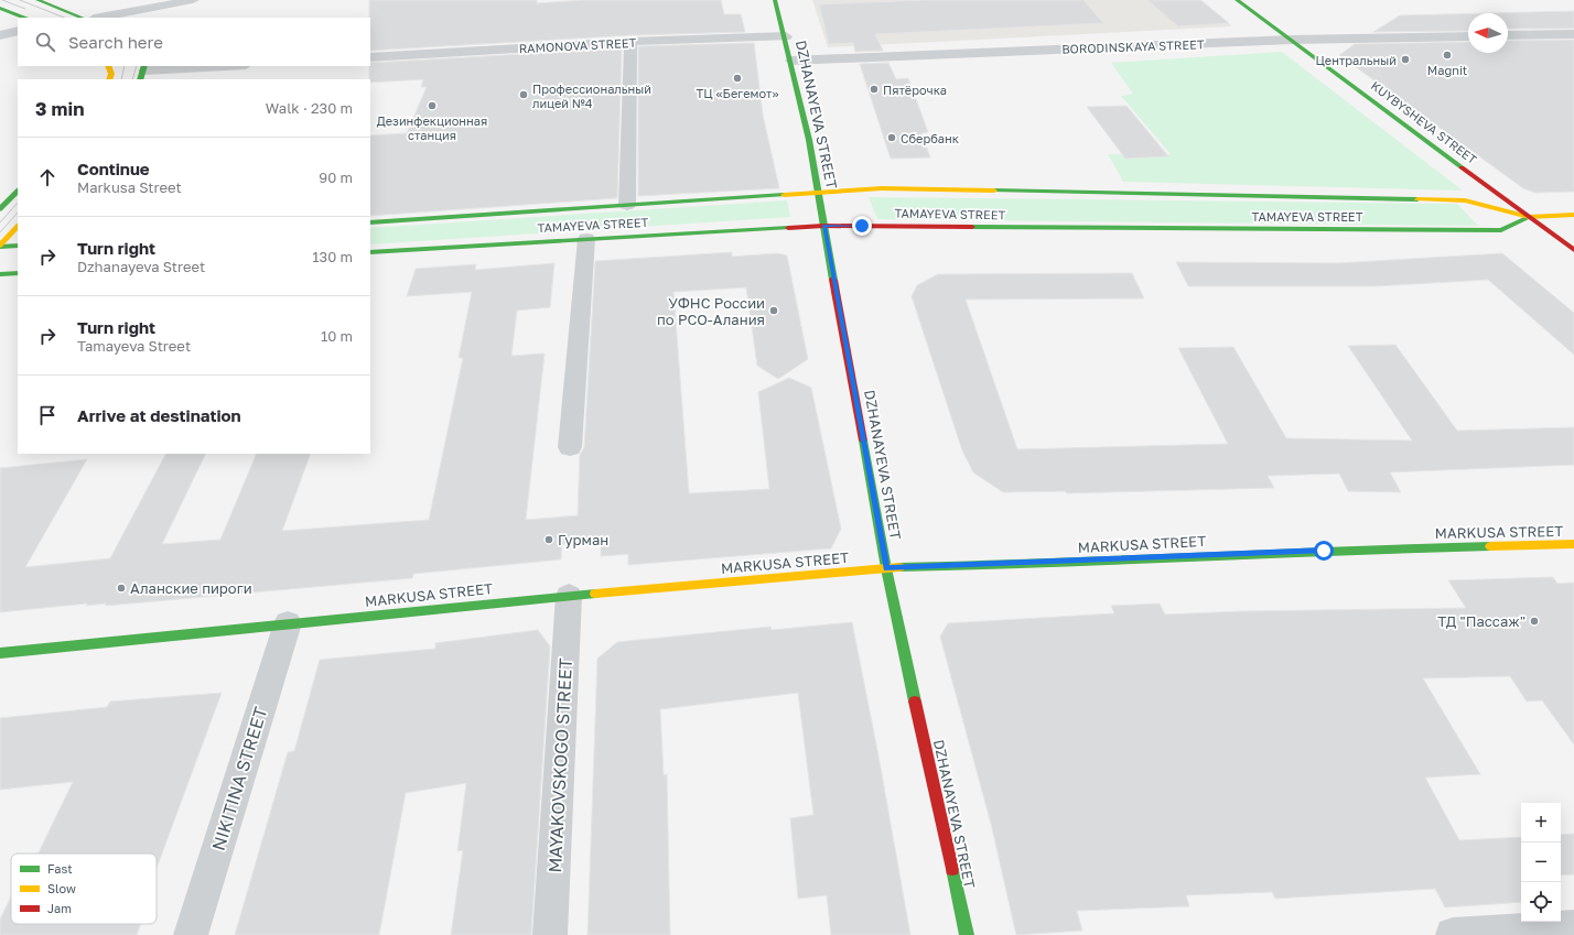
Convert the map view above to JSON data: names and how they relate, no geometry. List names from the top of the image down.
{
  "streets": {
    "main road": [
      "DZHANAYEVA STREET",
      "KUYBYSHEVA STREET",
      "TAMAYEVA STREET",
      "MARKUSA STREET"
    ],
    "street": [
      "RAMONOVA STREET",
      "BORODINSKAYA STREET",
      "MAYAKOVSKOGO STREET",
      "NIKITINA STREET"
    ]
  },
  "crossings": [
    ["RAMONOVA STREET", "DZHANAYEVA STREET"],
    ["BORODINSKAYA STREET", "DZHANAYEVA STREET"],
    ["BORODINSKAYA STREET", "KUYBYSHEVA STREET"],
    ["DZHANAYEVA STREET", "TAMAYEVA STREET"],
    ["DZHANAYEVA STREET", "MARKUSA STREET"],
    ["KUYBYSHEVA STREET", "TAMAYEVA STREET"],
    ["MARKUSA STREET", "MAYAKOVSKOGO STREET"],
    ["MARKUSA STREET", "NIKITINA STREET"]
  ],
  "places": [
    "Magnit",
    "Центральный",
    "ТЦ «Бегемот»",
    "Пятёрочка",
    "Профессиональный лицей №4",
    "Дезинфекционная станция",
    "Сбербанк",
    "УФНС России по РСО-Алания",
    "Гурман",
    "Аланские пироги",
    "ТД \"Пассаж\""
  ],
  "legend": ["Fast", "Slow", "Jam"],
  "north": "left",
  "page": {
    "search": "Search here",
    "heading": ["3 min", "Walk · 230 m"],
    "list": [
      ["Continue", "Markusa Street", "90 m"],
      ["Turn right", "Dzhanayeva Street", "130 m"],
      ["Turn right", "Tamayeva Street", "10 m"],
      "Arrive at destination"
    ],
    "map_buttons": ["+", "−"]
  }
}
